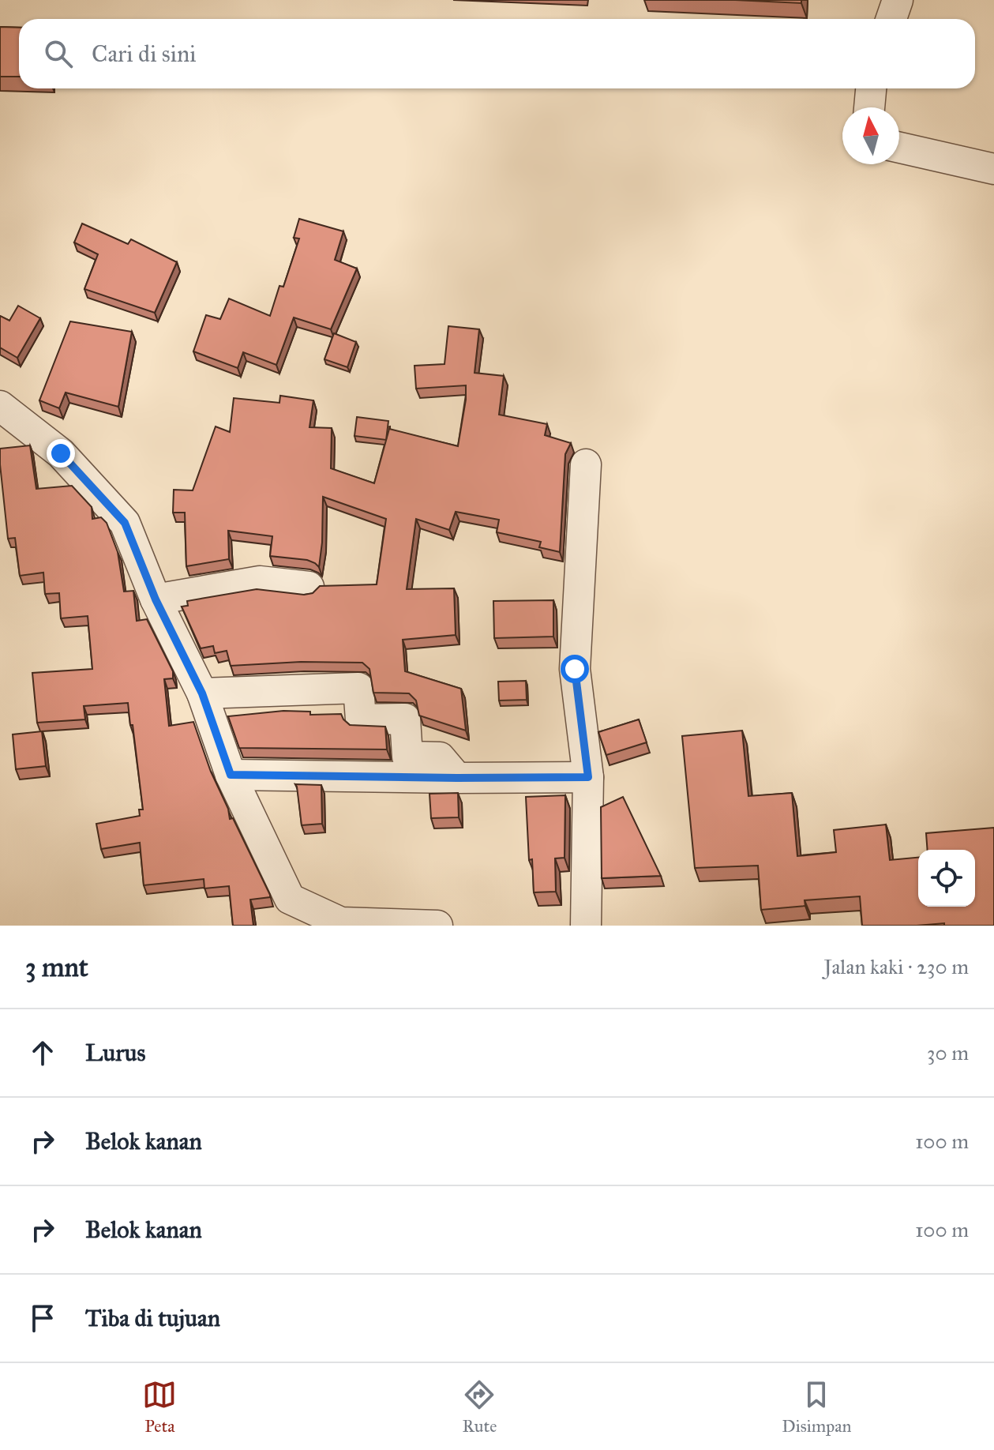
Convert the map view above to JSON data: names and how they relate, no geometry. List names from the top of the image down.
{
  "north": "top",
  "page": {
    "search": "Cari di sini",
    "heading": ["3 mnt", "Jalan kaki · 230 m"],
    "list": [
      ["Lurus", "30 m"],
      ["Belok kanan", "100 m"],
      ["Belok kanan", "100 m"],
      "Tiba di tujuan"
    ],
    "nav": ["Peta", "Rute", "Disimpan"]
  }
}
